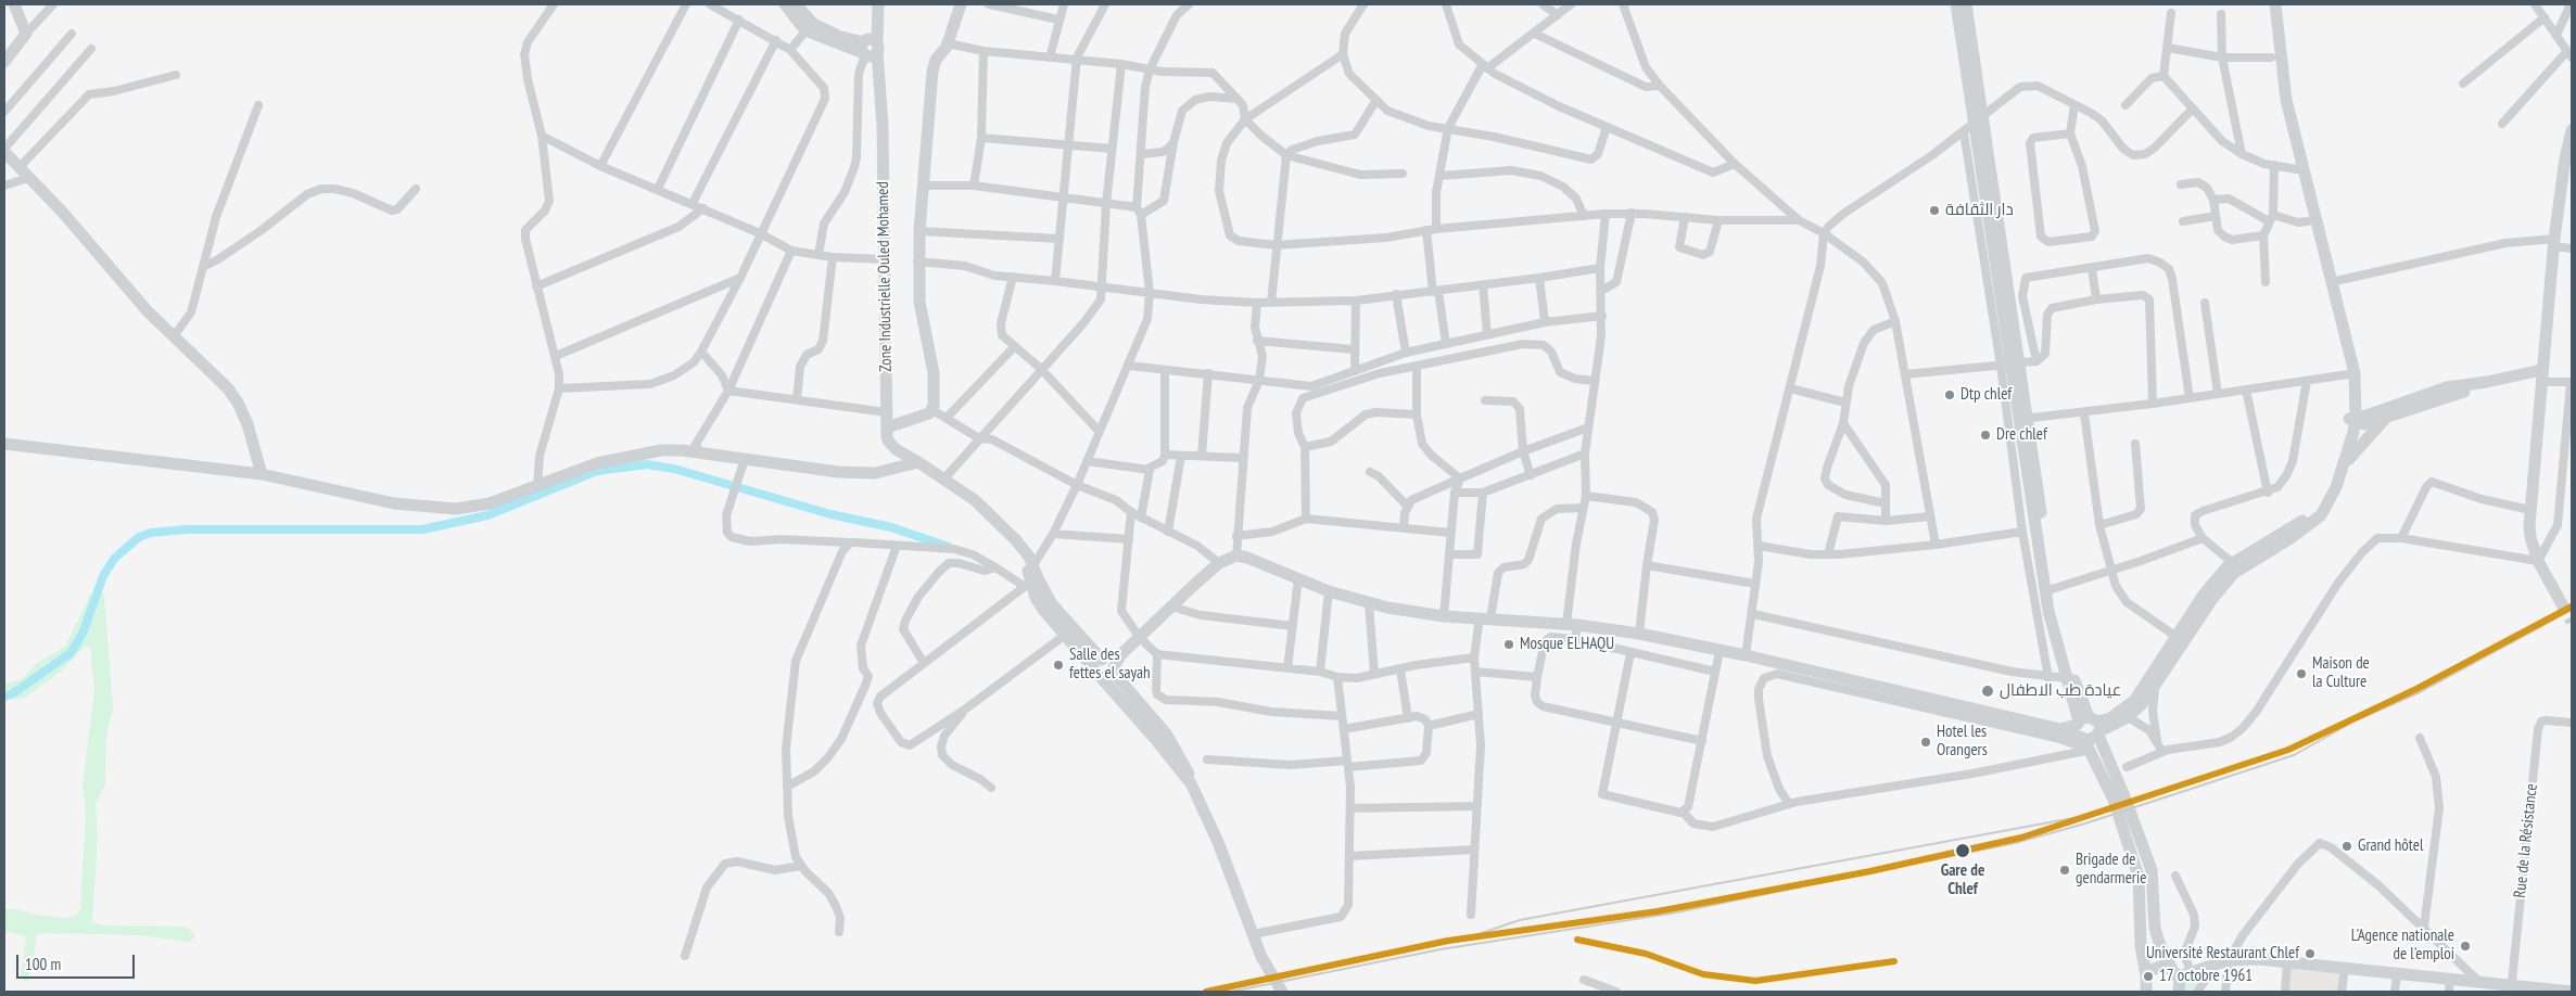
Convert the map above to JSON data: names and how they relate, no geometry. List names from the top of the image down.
{
  "streets": {
    "main road": ["Zone Industrielle Ouled Mohamed"],
    "street": ["Rue de la Résistance"]
  },
  "places": [
    "دار الثقافة",
    "Dtp chlef",
    "Dre chlef",
    "Mosque ELHAQU",
    "Salle des fettes el sayah",
    "Maison de la Culture",
    "عيادة طب الاطفال",
    "Hotel les Orangers",
    "Grand hôtel",
    "Gare de Chlef",
    "Brigade de gendarmerie",
    "L'Agence nationale de l'emploi",
    "Université Restaurant Chlef",
    "17 octobre 1961"
  ],
  "scale_bar": "100 m"
}
